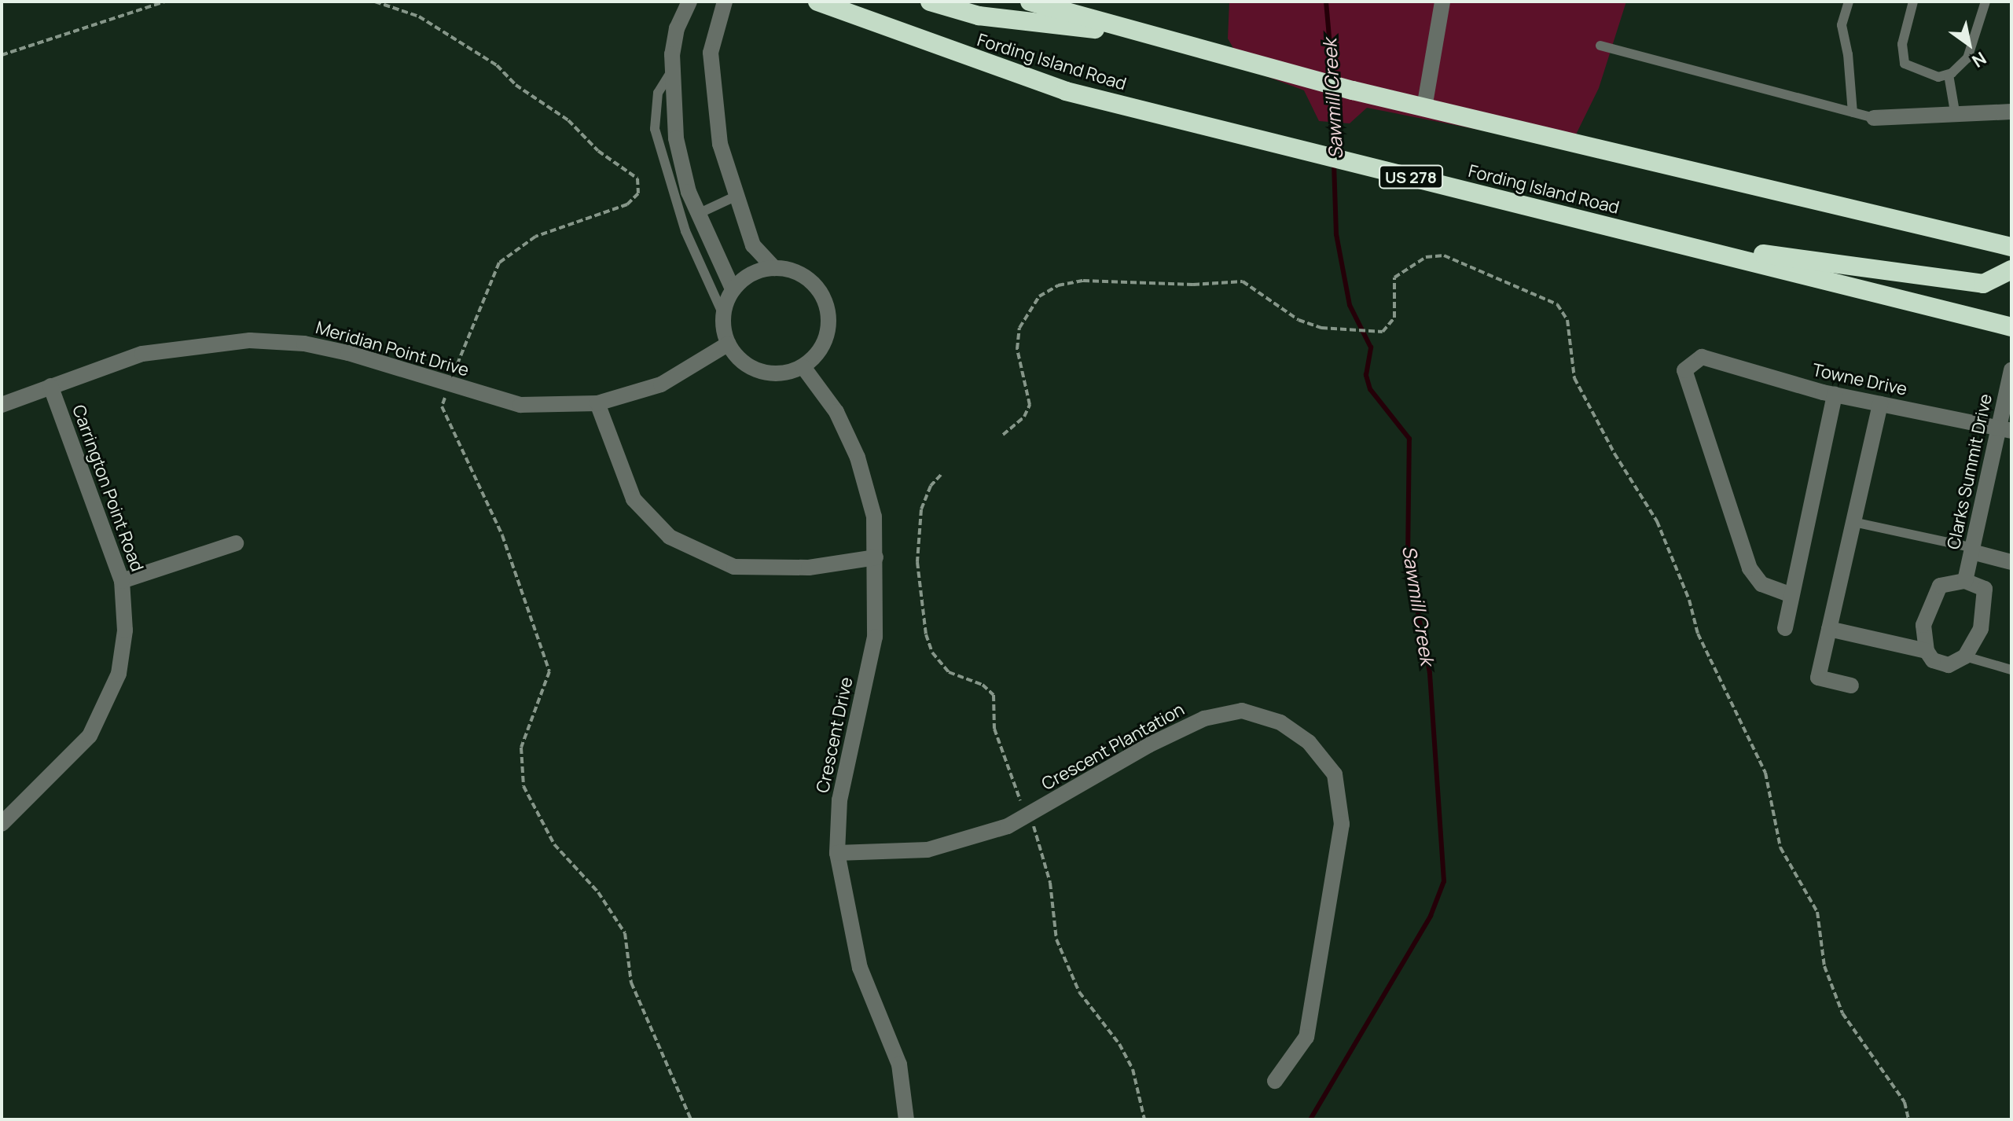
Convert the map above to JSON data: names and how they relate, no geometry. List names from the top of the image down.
{
  "streets": {
    "highway": ["Fording Island Road", "US 278"],
    "street": [
      "Meridian Point Drive",
      "Towne Drive",
      "Clarks Summit Drive",
      "Carrington Point Road",
      "Crescent Drive",
      "Crescent Plantation"
    ]
  },
  "crossings": [
    ["Meridian Point Drive", "Carrington Point Road"],
    ["Meridian Point Drive", "Crescent Drive"],
    ["Towne Drive", "Clarks Summit Drive"],
    ["Crescent Drive", "Crescent Plantation"]
  ],
  "water": ["Sawmill Creek"],
  "north": "bottom right"
}
